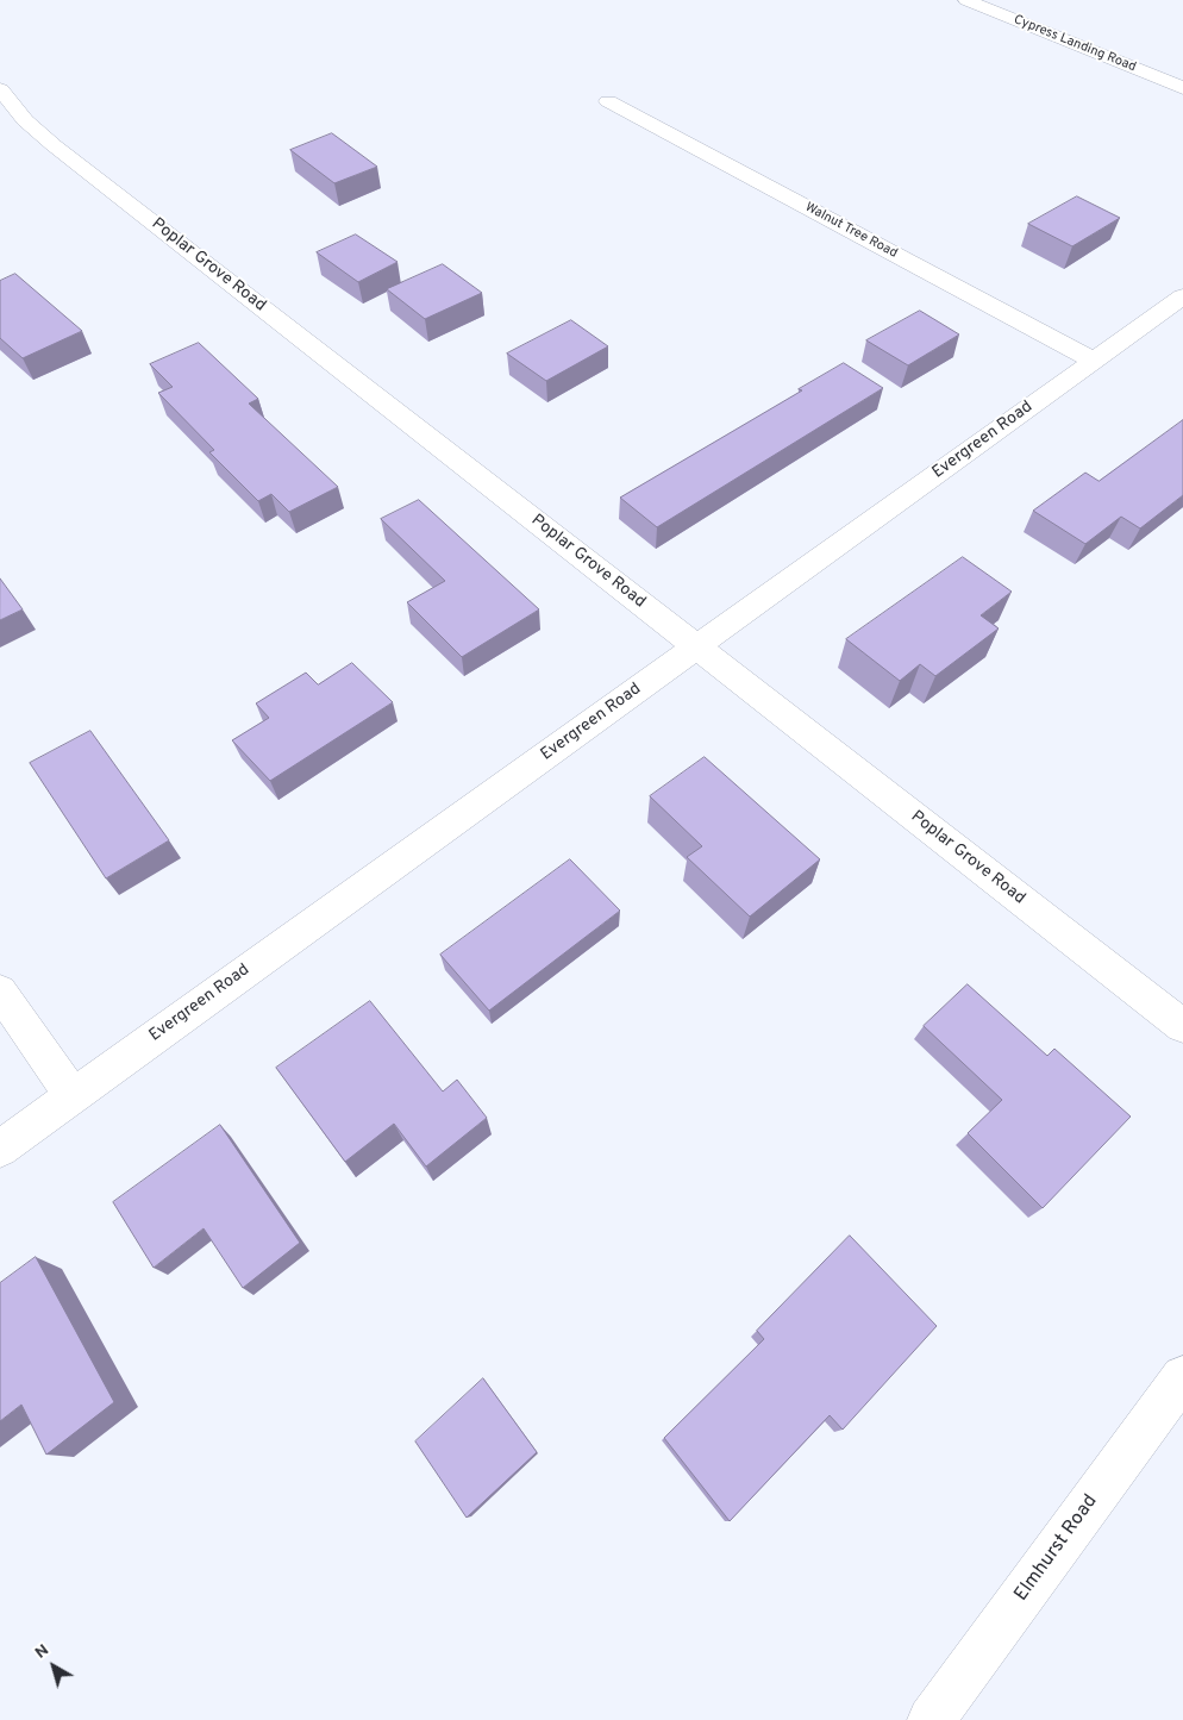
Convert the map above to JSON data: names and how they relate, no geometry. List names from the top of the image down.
{
  "streets": {
    "street": [
      "Cypress Landing Road",
      "Walnut Tree Road",
      "Poplar Grove Road",
      "Evergreen Road",
      "Elmhurst Road"
    ]
  },
  "crossings": [
    ["Walnut Tree Road", "Evergreen Road"],
    ["Poplar Grove Road", "Evergreen Road"]
  ],
  "north": "top left"
}
